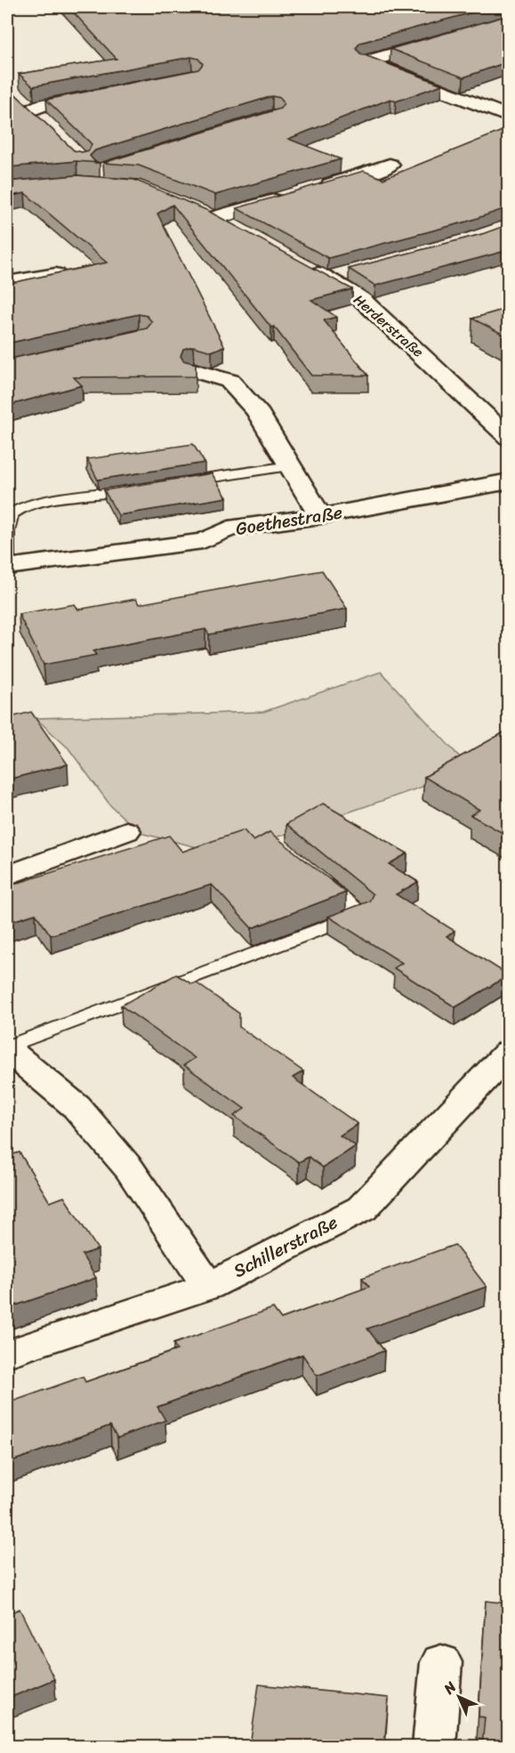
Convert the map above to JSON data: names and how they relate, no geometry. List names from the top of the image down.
{
  "streets": {
    "street": ["Herderstraße", "Goethestraße", "Schillerstraße"]
  },
  "north": "top left"
}
